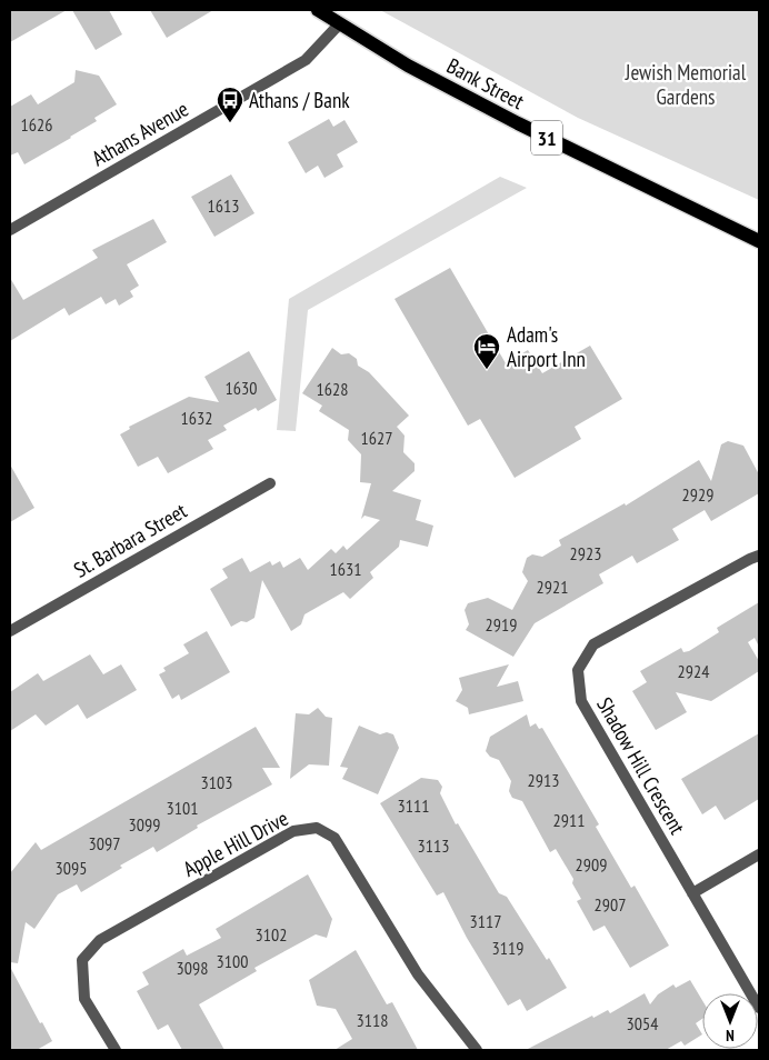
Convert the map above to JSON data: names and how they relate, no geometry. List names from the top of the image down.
{
  "streets": {
    "main road": ["Bank Street", "31"],
    "street": [
      "Athans Avenue",
      "St. Barbara Street",
      "Shadow Hill Crescent",
      "Apple Hill Drive"
    ]
  },
  "crossings": [
    ["Bank Street", "Athans Avenue"]
  ],
  "parks": ["Jewish Memorial Gardens"],
  "places": {
    "bus stop": ["Athans / Bank"],
    "hotel": ["Adam's Airport Inn"]
  },
  "house_numbers": [
    "1626",
    "1613",
    "1630",
    "1628",
    "1632",
    "1627",
    "2929",
    "2923",
    "1631",
    "2921",
    "2919",
    "2924",
    "2913",
    "3103",
    "3111",
    "3101",
    "2911",
    "3099",
    "3097",
    "3113",
    "2909",
    "3095",
    "2907",
    "3117",
    "3102",
    "3119",
    "3100",
    "3098",
    "3118",
    "3054"
  ],
  "north": "bottom"
}
